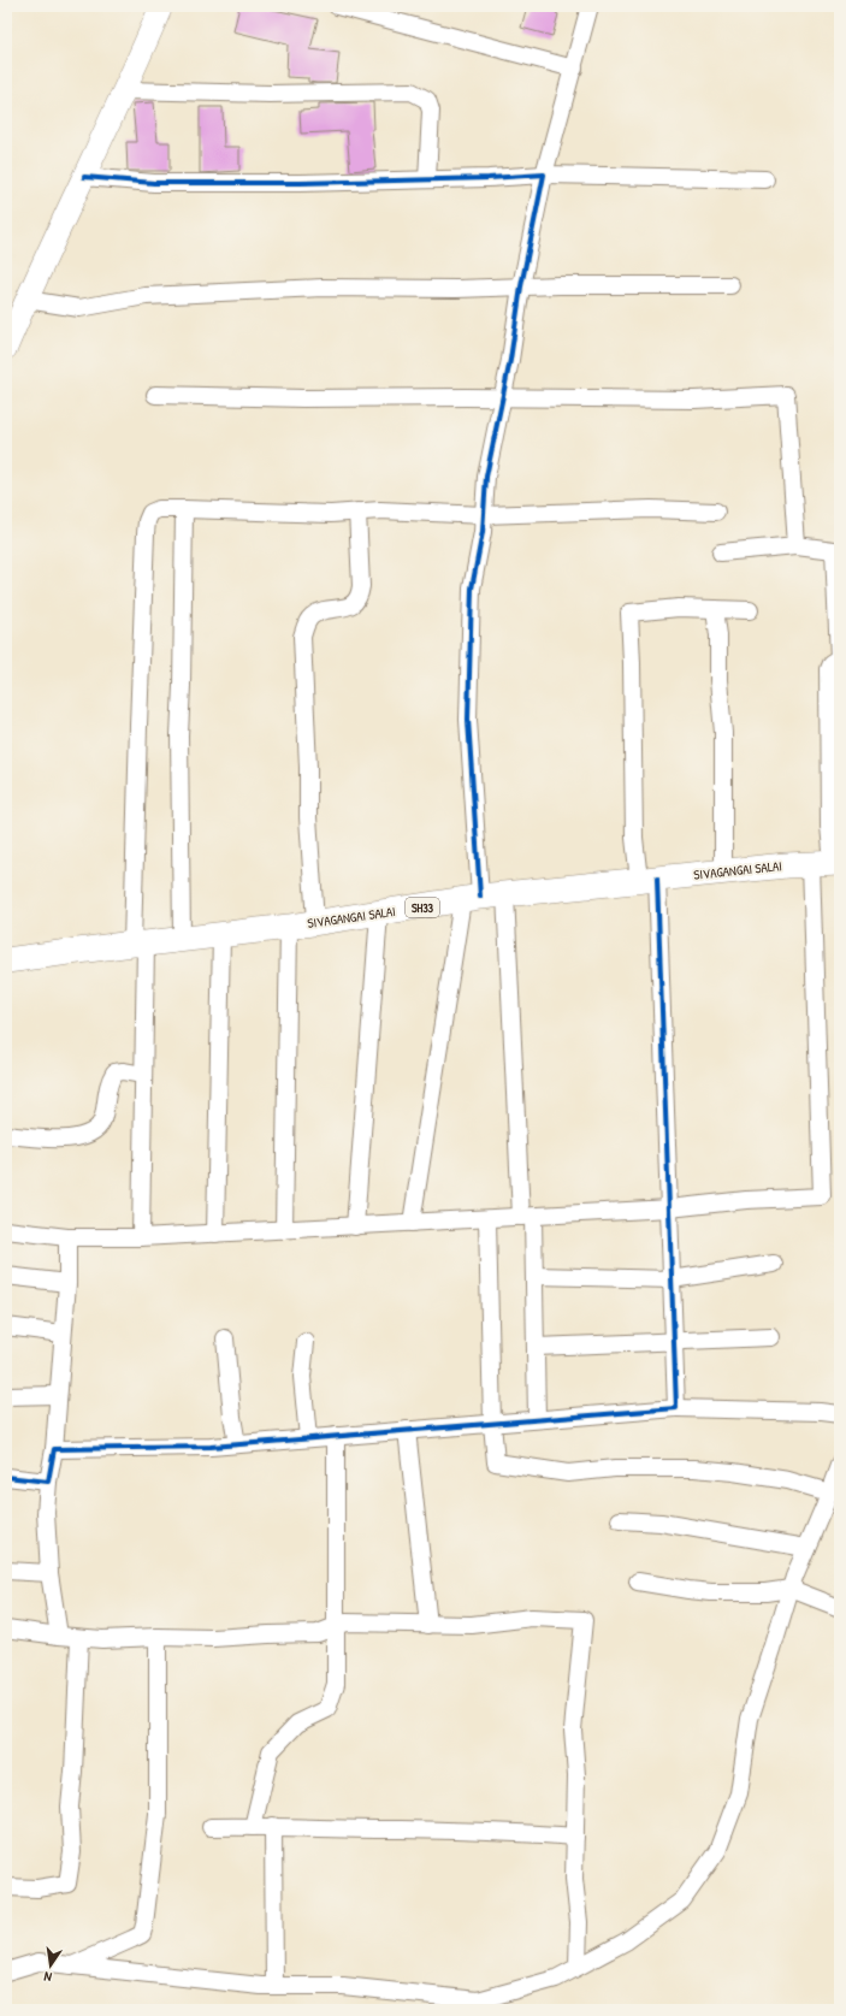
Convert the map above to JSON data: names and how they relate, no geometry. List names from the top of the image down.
{
  "streets": {
    "main road": ["SIVAGANGAI SALAI", "SH33"]
  },
  "north": "bottom"
}
